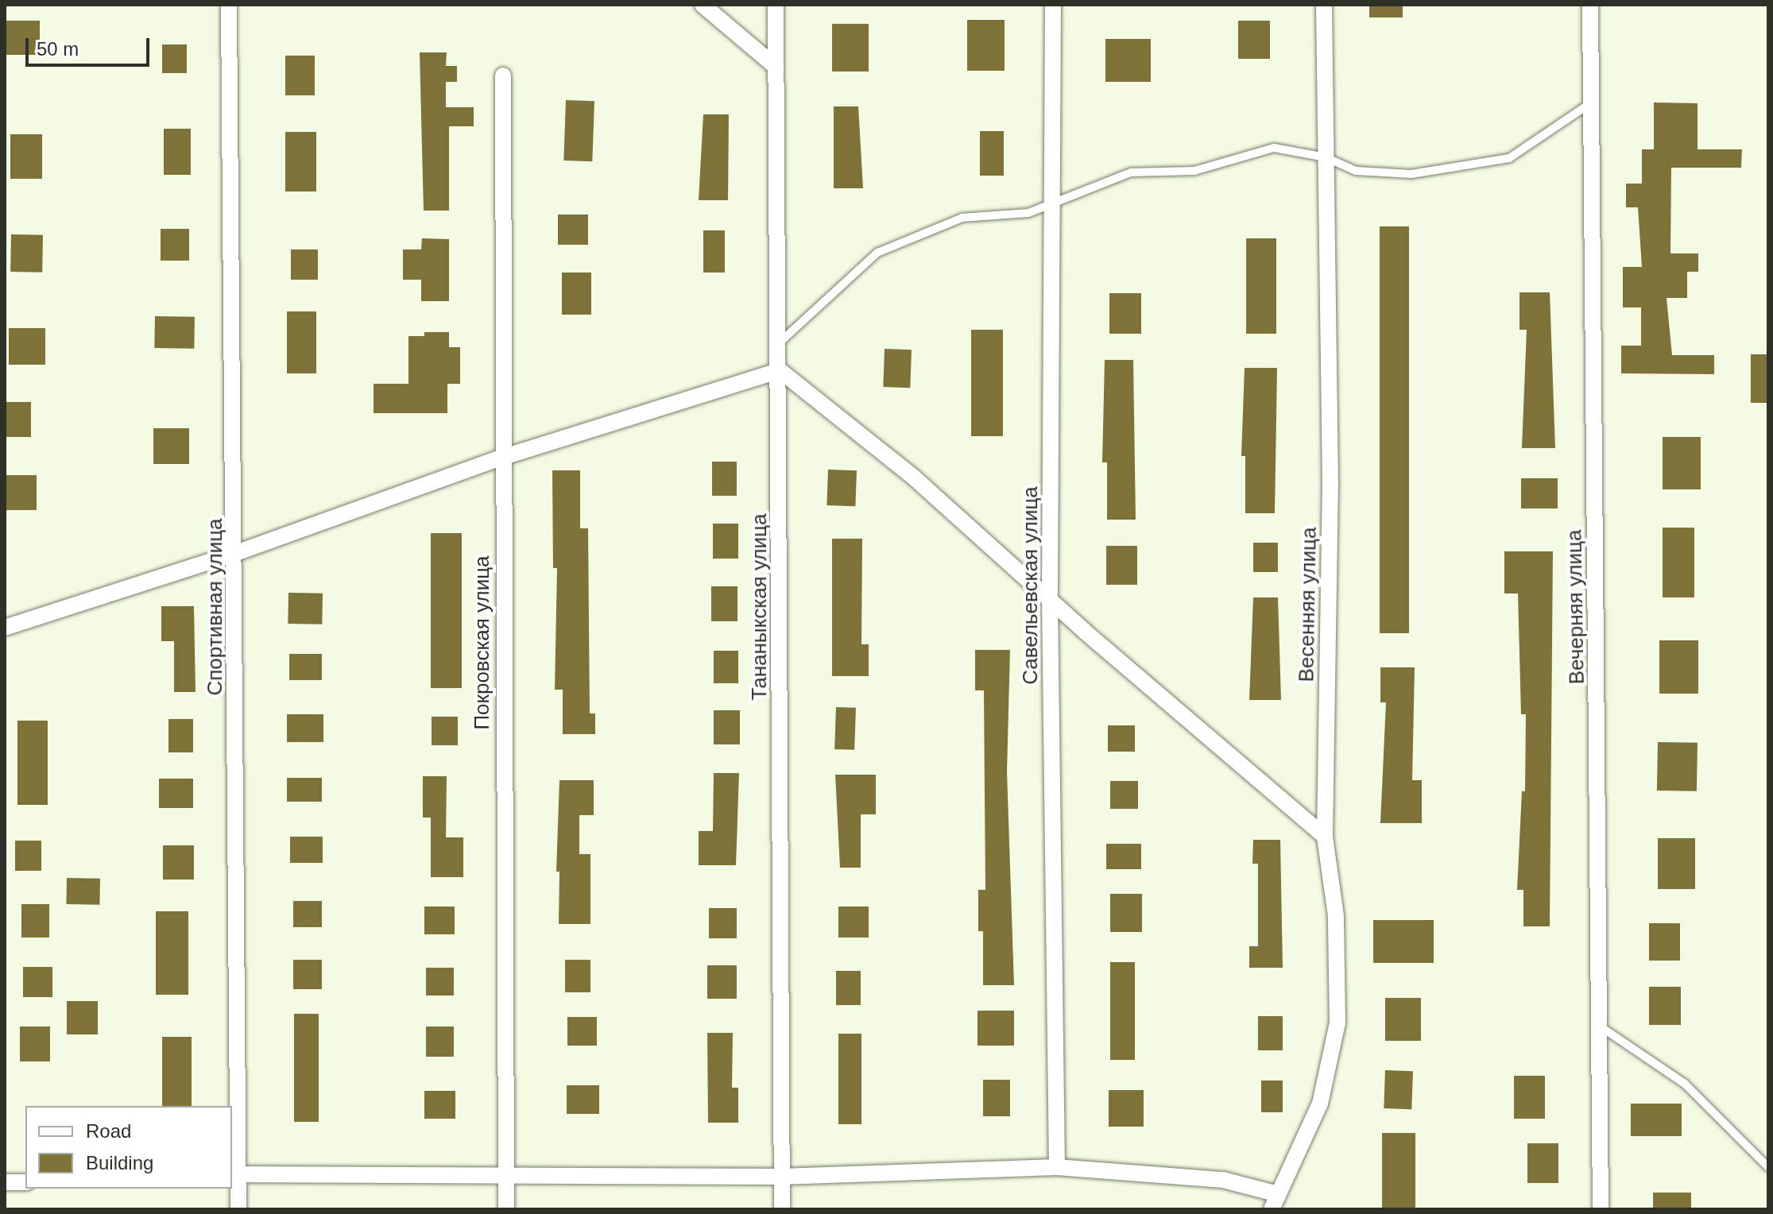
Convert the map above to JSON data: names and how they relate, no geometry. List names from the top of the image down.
{
  "streets": {
    "street": [
      "Савельевская улица",
      "Весенняя улица",
      "Спортивная улица",
      "Тананыкская улица",
      "Вечерняя улица",
      "Покровская улица"
    ]
  },
  "legend": ["Road", "Building"],
  "scale_bar": "50 m"
}
